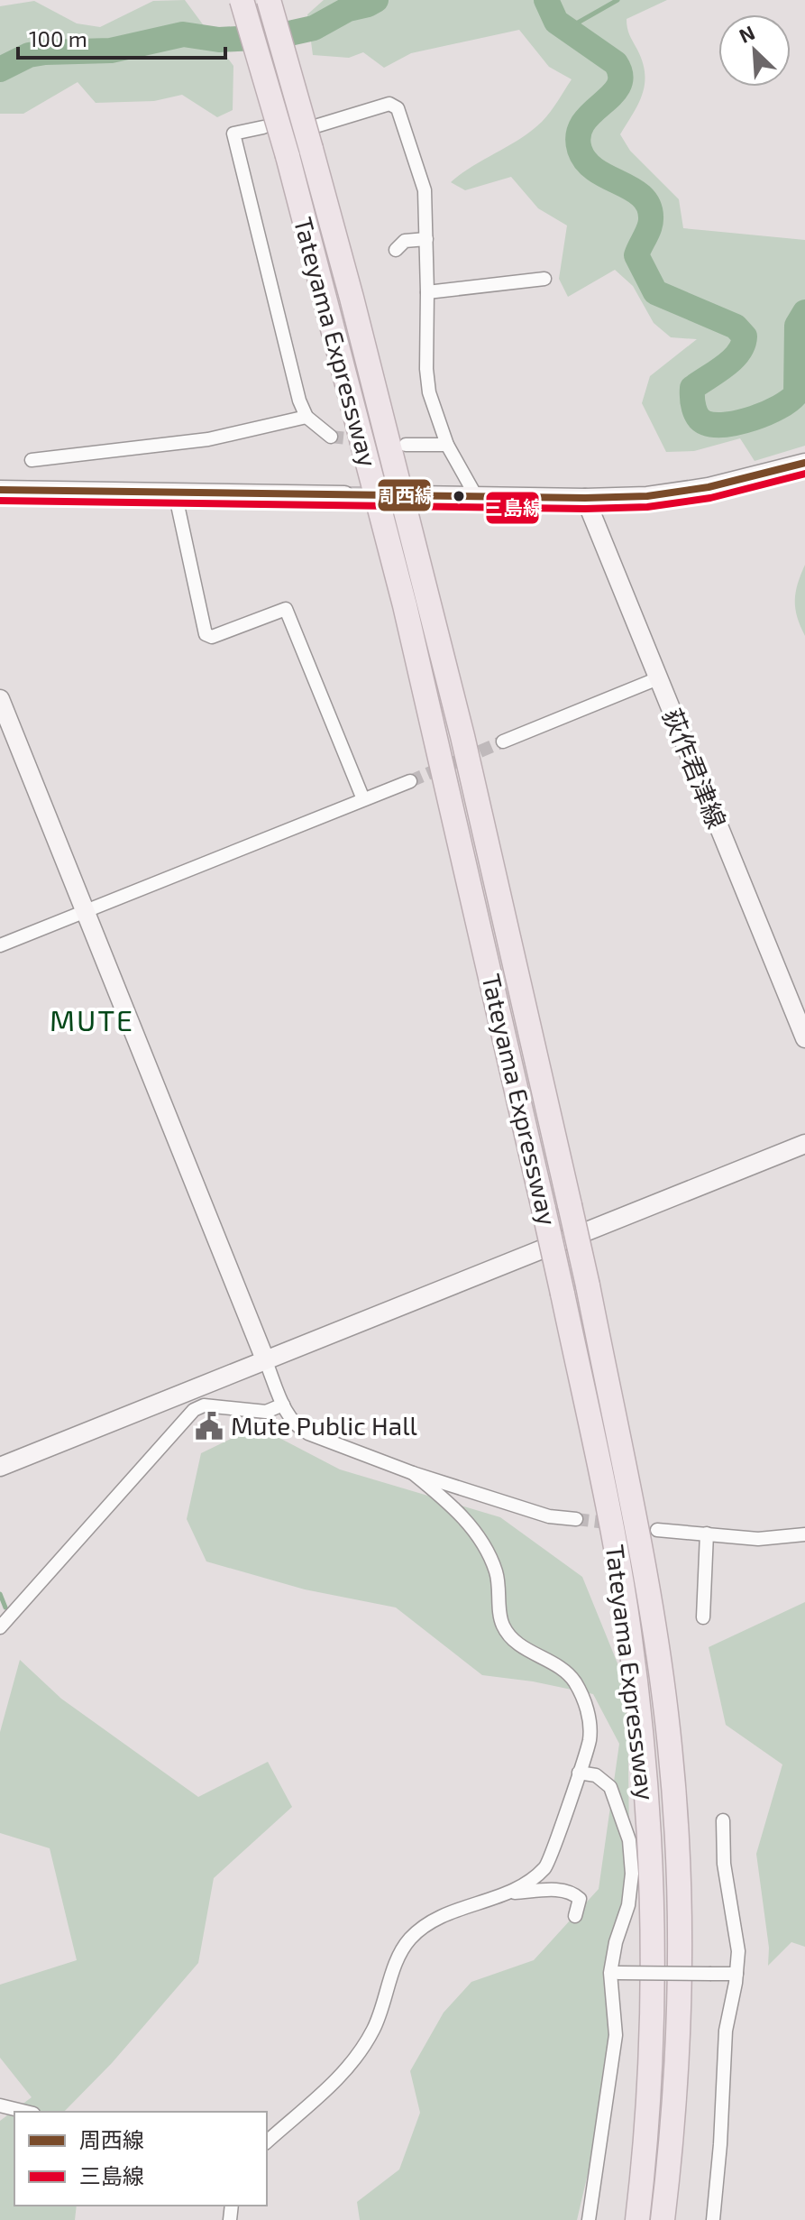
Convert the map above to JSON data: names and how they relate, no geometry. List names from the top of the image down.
{
  "streets": {
    "highway": ["Tateyama Expressway"],
    "street": ["荻作君津線"]
  },
  "districts": ["MUTE"],
  "places": {
    "public building": ["Mute Public Hall"]
  },
  "lines": ["transit line 周西線", "transit line 三島線"],
  "legend": ["周西線", "三島線"],
  "scale_bar": "100 m",
  "north": "top left"
}
